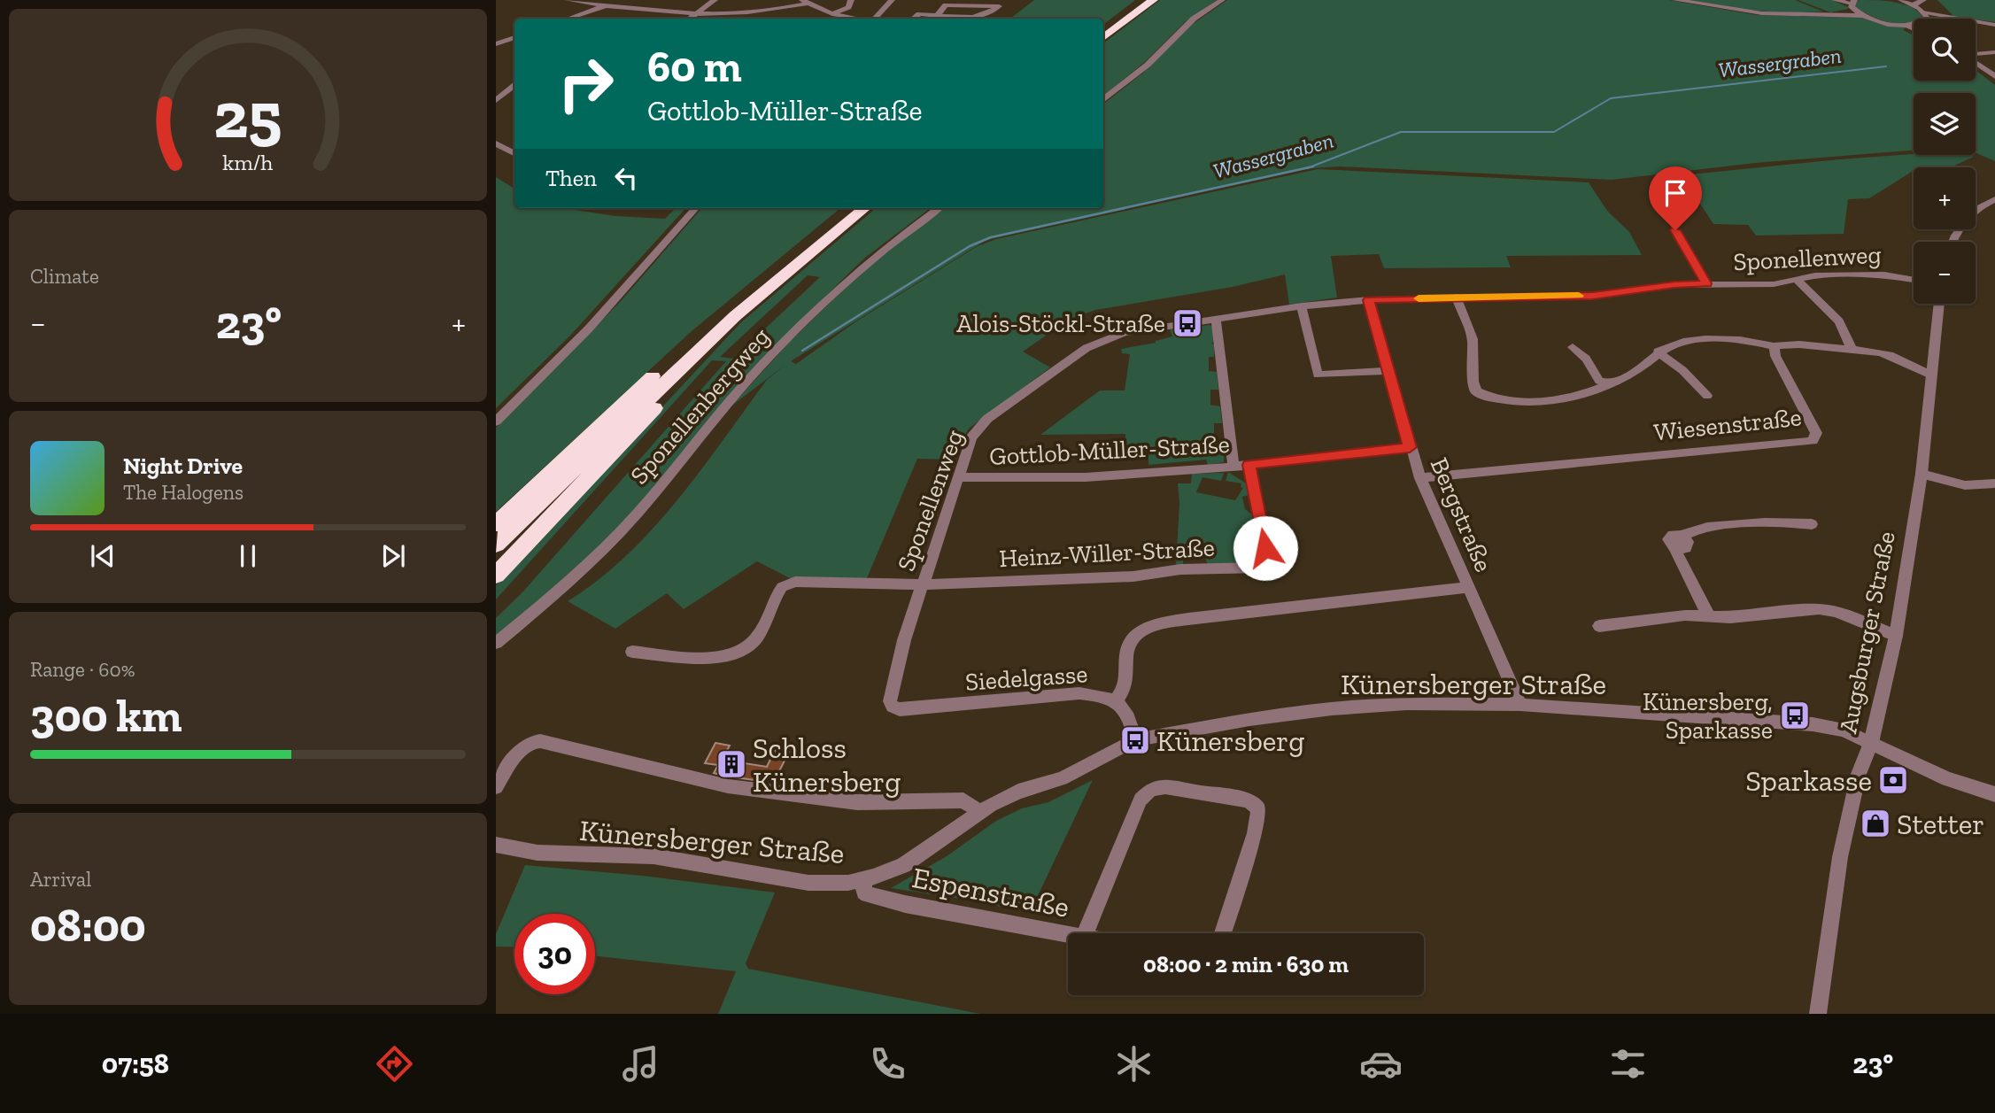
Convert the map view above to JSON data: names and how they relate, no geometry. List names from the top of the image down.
{
  "streets": {
    "street": [
      "Sponellenweg",
      "Sponellenbergweg",
      "Wiesenstraße",
      "Gottlob-Müller-Straße",
      "Bergstraße",
      "Heinz-Willer-Straße",
      "Augsburger Straße",
      "Siedelgasse",
      "Künersberger Straße",
      "Espenstraße"
    ]
  },
  "crossings": [
    ["Sponellenweg", "Gottlob-Müller-Straße"],
    ["Sponellenweg", "Bergstraße"],
    ["Sponellenweg", "Heinz-Willer-Straße"],
    ["Sponellenweg", "Siedelgasse"],
    ["Wiesenstraße", "Bergstraße"],
    ["Gottlob-Müller-Straße", "Bergstraße"],
    ["Gottlob-Müller-Straße", "Heinz-Willer-Straße"],
    ["Bergstraße", "Künersberger Straße"],
    ["Augsburger Straße", "Künersberger Straße"],
    ["Siedelgasse", "Künersberger Straße"],
    ["Künersberger Straße", "Espenstraße"]
  ],
  "water": ["Wassergraben"],
  "places": {
    "bus stop": ["Alois-Stöckl-Straße", "Künersberg, Sparkasse", "Künersberg"],
    "building": ["Schloss Künersberg"],
    "bank": ["Sparkasse"],
    "shop": ["Stetter"]
  },
  "page": {
    "map_buttons": ["+", "−"],
    "turn": ["60 m", "Gottlob-Müller-Straße"],
    "then": "Then",
    "tile": [
      "Climate",
      ["Range · 60%", "300 km"],
      ["Arrival", "08:00"]
    ],
    "heat": ["−", "23°", "+"],
    "song": ["Night Drive", "The Halogens"],
    "limit": "30",
    "trip": "08:00 · 2 min · 630 m",
    "tabs": ["07:58", "23°"],
    "gauge": ["25", "km/h"]
  }
}
